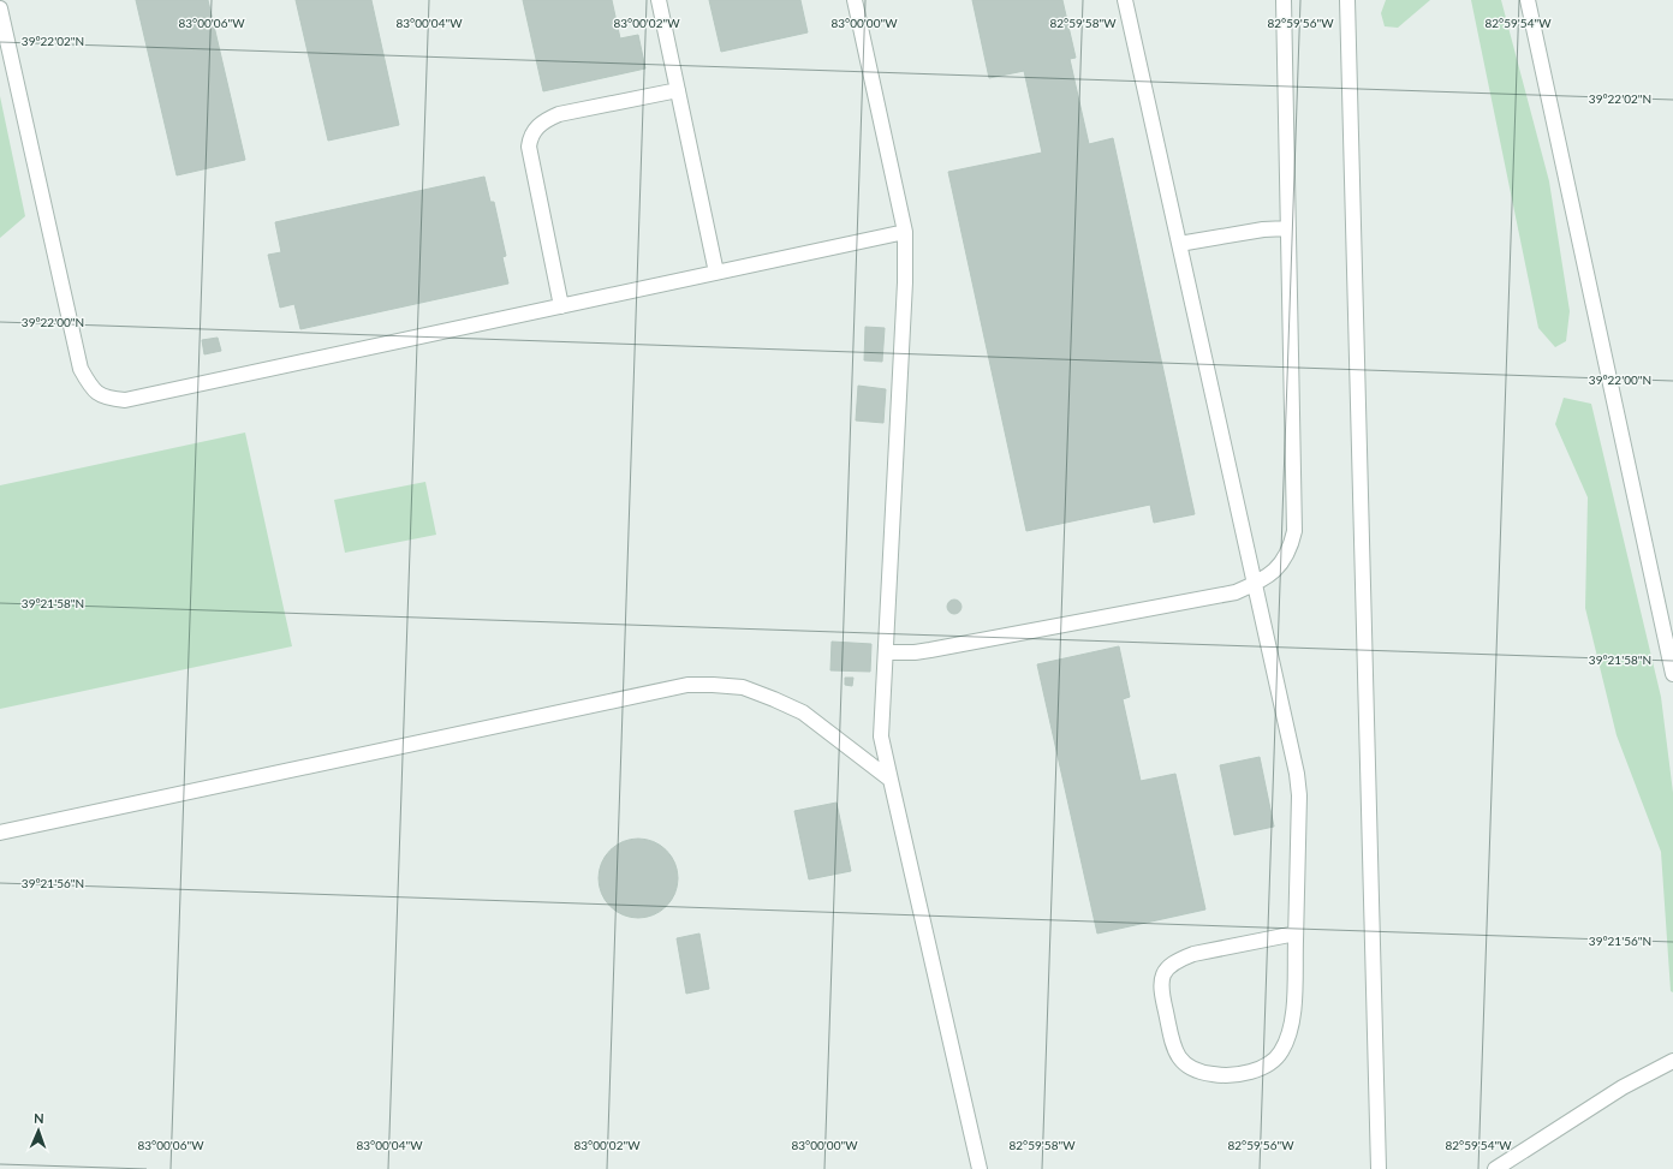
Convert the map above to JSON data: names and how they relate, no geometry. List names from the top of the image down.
{
  "north": "top",
  "coordinates": [
    "83°00'06\"W",
    "83°00'04\"W",
    "83°00'02\"W",
    "83°00'00\"W",
    "82°59'58\"W",
    "82°59'56\"W",
    "82°59'54\"W",
    "39°22'02\"N",
    "39°22'00\"N",
    "39°21'58\"N",
    "39°21'56\"N"
  ]
}
